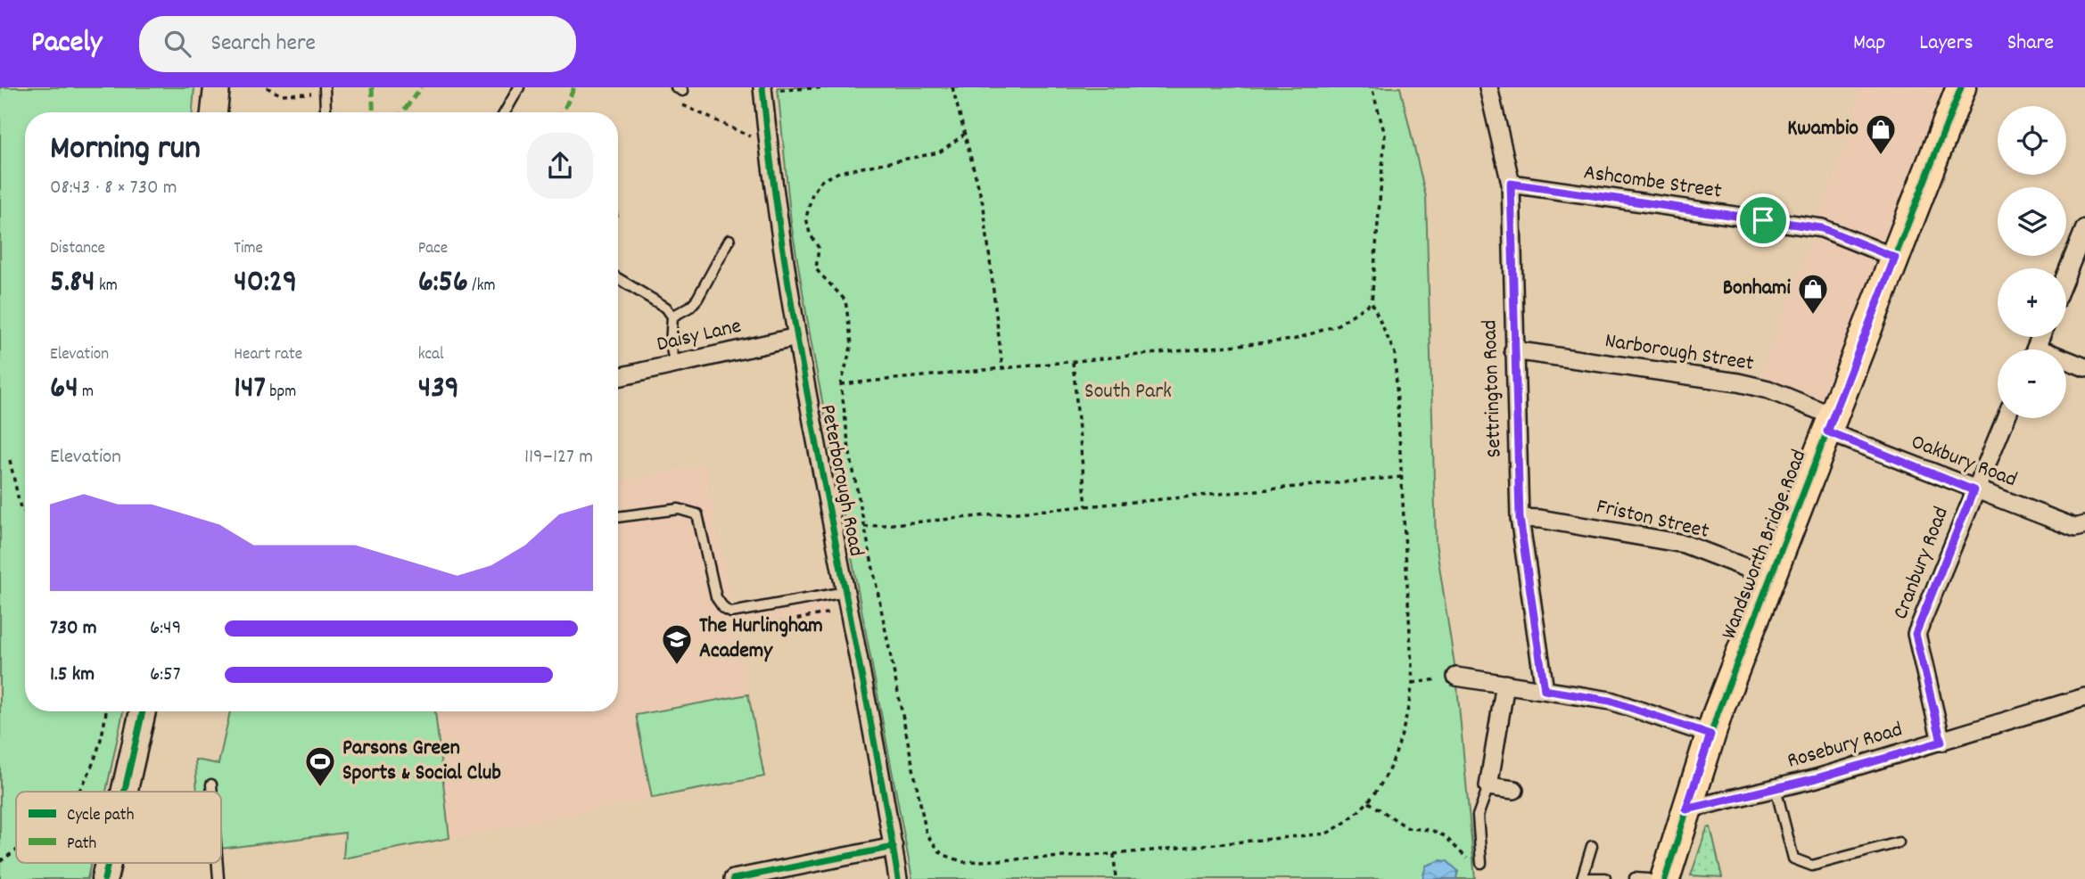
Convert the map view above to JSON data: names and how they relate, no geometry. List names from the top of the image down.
{
  "streets": {
    "main road": ["Wandsworth Bridge Road"],
    "street": [
      "Ashcombe Street",
      "Daisy Lane",
      "Narborough Street",
      "Settrington Road",
      "Oakbury Road",
      "Peterborough Road",
      "Friston Street",
      "Cranbury Road",
      "Rosebury Road"
    ]
  },
  "crossings": [
    ["Ashcombe Street", "Settrington Road"],
    ["Ashcombe Street", "Wandsworth Bridge Road"],
    ["Daisy Lane", "Peterborough Road"],
    ["Narborough Street", "Settrington Road"],
    ["Narborough Street", "Oakbury Road"],
    ["Narborough Street", "Wandsworth Bridge Road"],
    ["Settrington Road", "Friston Street"],
    ["Oakbury Road", "Wandsworth Bridge Road"],
    ["Oakbury Road", "Cranbury Road"],
    ["Friston Street", "Wandsworth Bridge Road"],
    ["Wandsworth Bridge Road", "Rosebury Road"],
    ["Cranbury Road", "Rosebury Road"]
  ],
  "parks": ["South Park"],
  "places": {
    "shop": ["Kwambio", "Bonhami"],
    "school or university": ["The Hurlingham Academy"],
    "sports": ["Parsons Green Sports & Social Club"]
  },
  "legend": ["Cycle path", "Path"],
  "page": {
    "header": "Pacely",
    "search": "Search here",
    "nav": ["Map", "Layers", "Share"],
    "map_buttons": ["+", "−"],
    "heading": ["Morning run", "08:43 · 8 × 730 m"],
    "stats": [
      ["Distance", "5.84 km"],
      ["Time", "40:29"],
      ["Pace", "6:56 /km"],
      ["Elevation", "64 m"],
      ["Heart rate", "147 bpm"],
      ["kcal", "439"]
    ],
    "chart": ["Elevation", "119–127 m"],
    "list": [
      {
        "name": "730 m",
        "note": "6:49"
      },
      {
        "name": "1.5 km",
        "note": "6:57"
      }
    ]
  }
}
